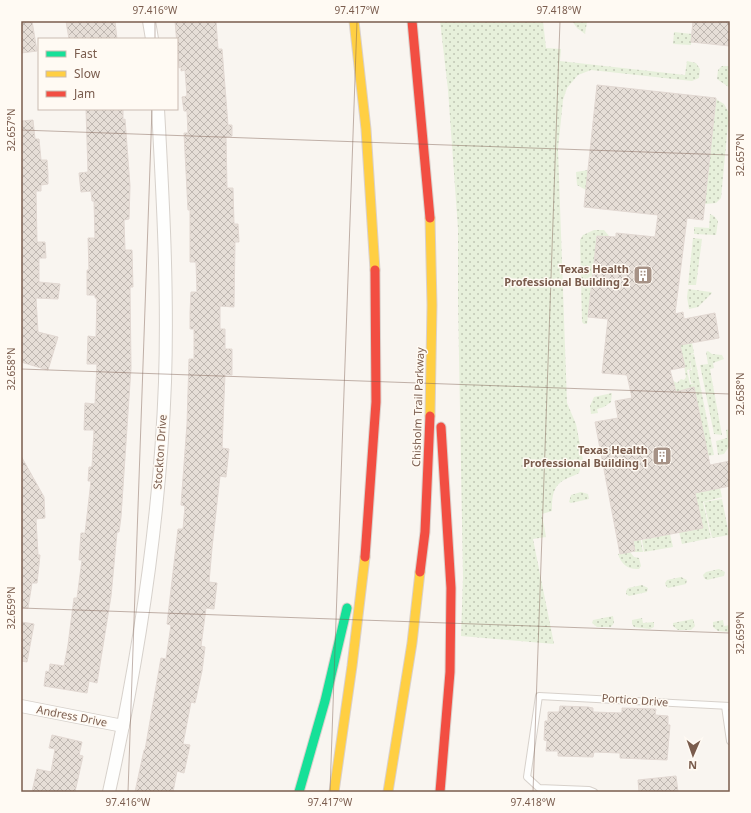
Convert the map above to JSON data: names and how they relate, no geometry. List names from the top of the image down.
{
  "streets": {
    "highway": ["Chisholm Trail Parkway"],
    "street": ["Stockton Drive", "Andress Drive"],
    "lane": ["Portico Drive"]
  },
  "crossings": [
    ["Stockton Drive", "Andress Drive"]
  ],
  "places": {
    "building": ["Texas Health Professional Building 2", "Texas Health Professional Building 1"]
  },
  "legend": ["Fast", "Slow", "Jam"],
  "north": "bottom",
  "coordinates": [
    "97.416°W",
    "97.417°W",
    "97.418°W",
    "32.657°N",
    "32.658°N",
    "32.659°N"
  ]
}
